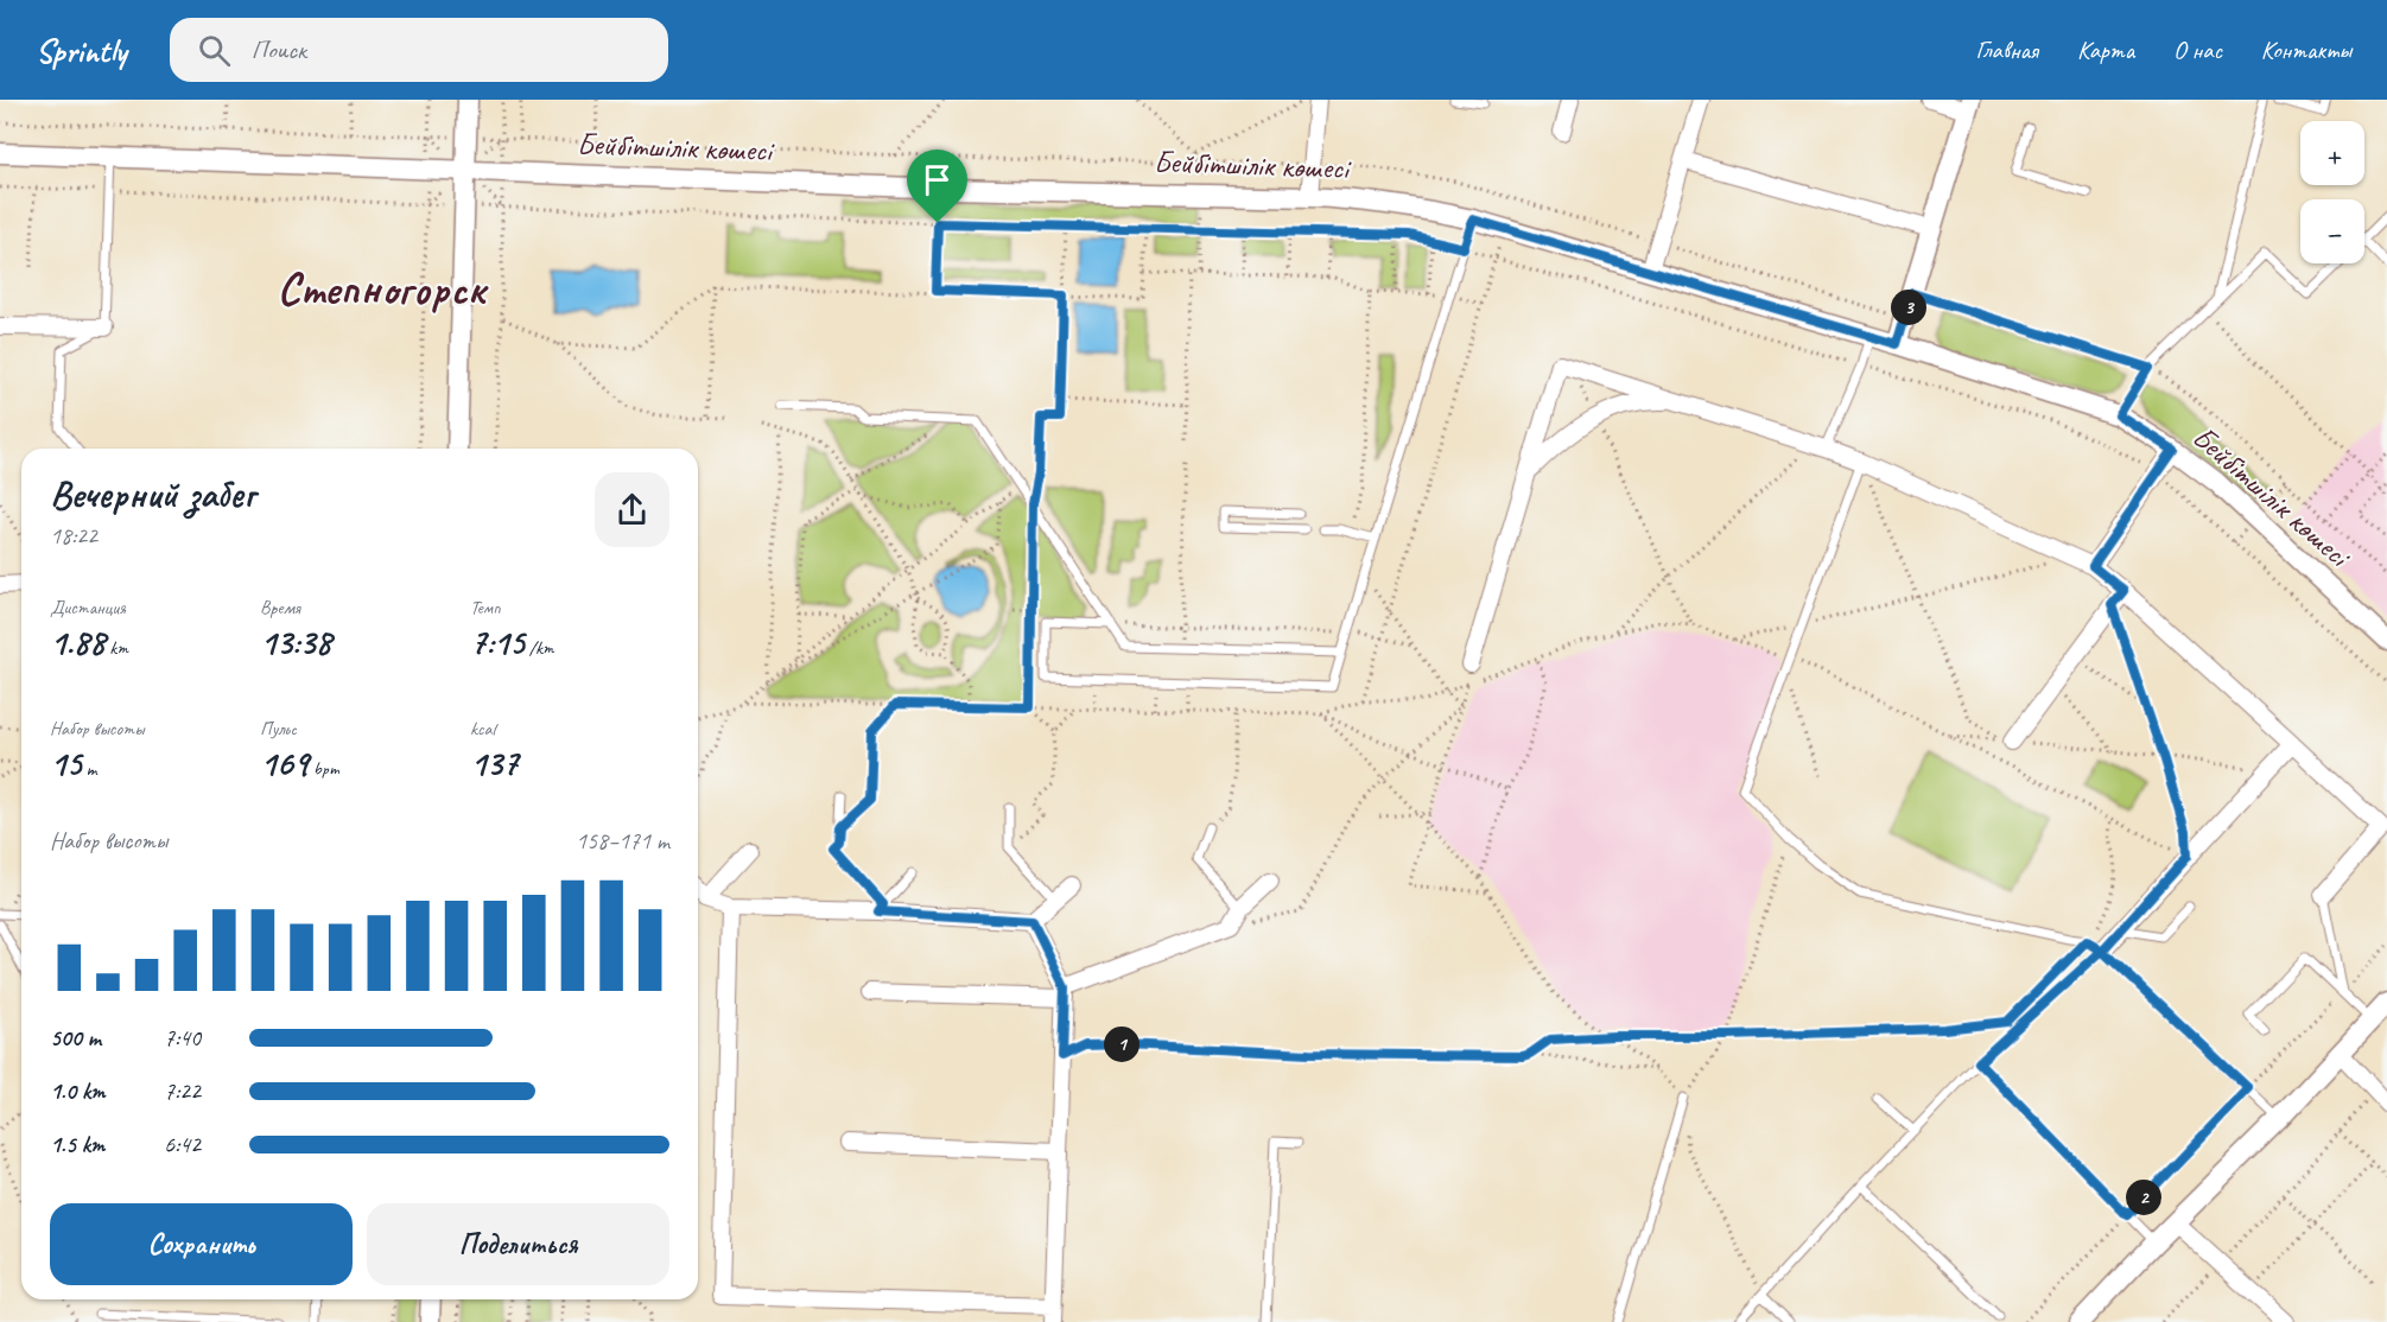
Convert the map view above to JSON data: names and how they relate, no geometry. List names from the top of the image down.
{
  "streets": {
    "street": ["Бейбітшілік көшесі"]
  },
  "districts": ["Степногорск"],
  "page": {
    "header": "Sprintly",
    "search": "Поиск",
    "nav": [
      "Главная",
      "Карта",
      "О нас",
      "Контакты"
    ],
    "map_buttons": ["+", "−"],
    "pins": ["3", "1", "2"],
    "heading": ["Вечерний забег", "18:22"],
    "stats": [
      ["Дистанция", "1.88 km"],
      ["Время", "13:38"],
      ["Темп", "7:15 /km"],
      ["Набор высоты", "15 m"],
      ["Пульс", "169 bpm"],
      ["kcal", "137"]
    ],
    "chart": ["Набор высоты", "158–171 m"],
    "list": [
      {
        "name": "500 m",
        "note": "7:40"
      },
      {
        "name": "1.0 km",
        "note": "7:22"
      },
      {
        "name": "1.5 km",
        "note": "6:42"
      }
    ],
    "buttons": ["Сохранить", "Поделиться"]
  }
}
